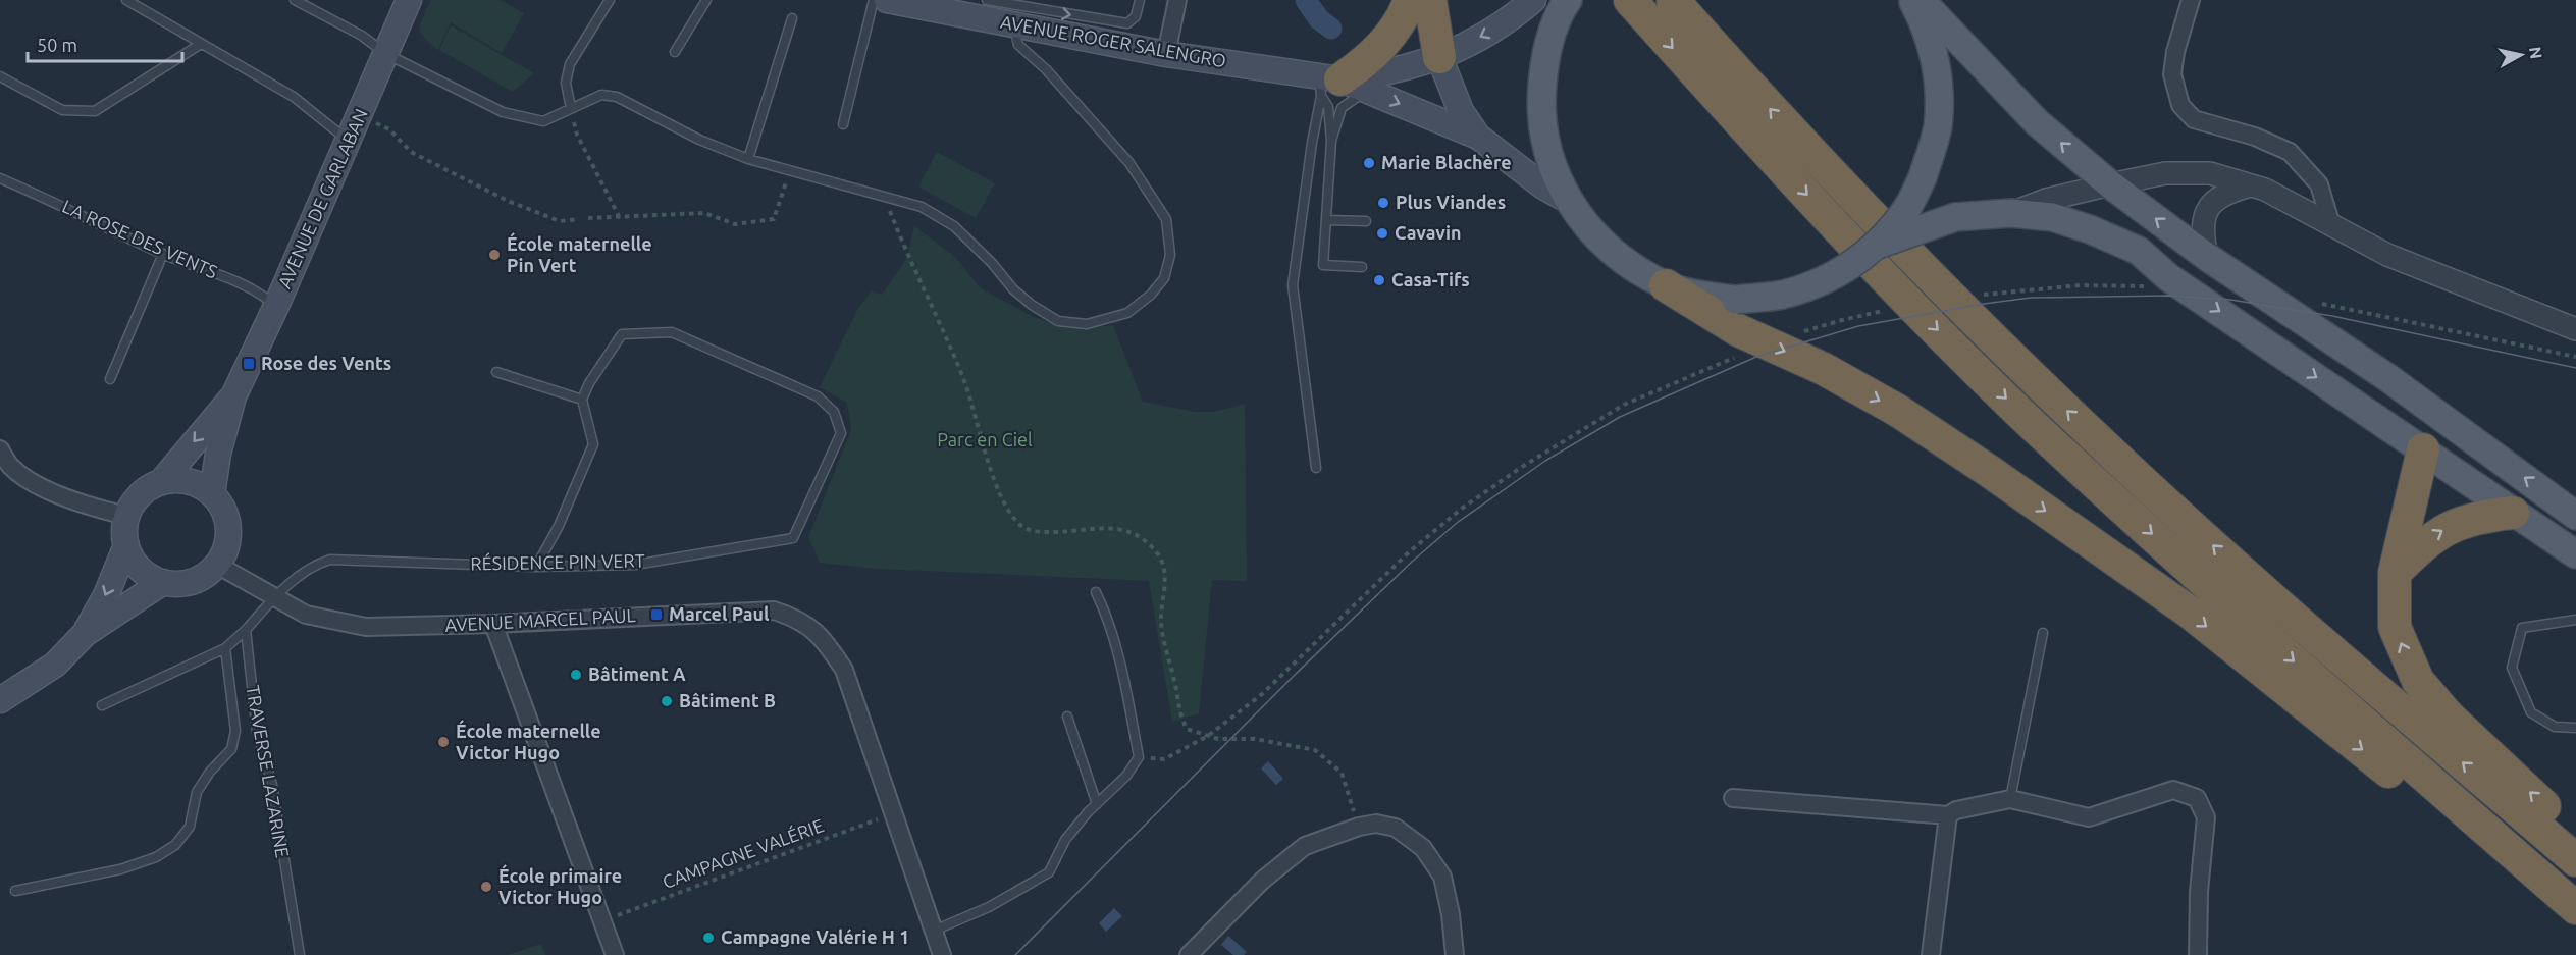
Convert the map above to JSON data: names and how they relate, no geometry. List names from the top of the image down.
{
  "streets": {
    "main road": ["AVENUE ROGER SALENGRO", "AVENUE DE GARLABAN"],
    "street": ["AVENUE MARCEL PAUL"],
    "lane": ["LA ROSE DES VENTS", "RÉSIDENCE PIN VERT", "TRAVERSE LAZARINE"],
    "path": ["CAMPAGNE VALÉRIE"]
  },
  "crossings": [
    ["AVENUE DE GARLABAN", "LA ROSE DES VENTS"],
    ["AVENUE DE GARLABAN", "AVENUE MARCEL PAUL"],
    ["RÉSIDENCE PIN VERT", "AVENUE MARCEL PAUL"],
    ["AVENUE MARCEL PAUL", "CAMPAGNE VALÉRIE"]
  ],
  "parks": ["Parc en Ciel"],
  "places": {
    "other": [
      "Marie Blachère",
      "Plus Viandes",
      "Cavavin",
      "École maternelle Pin Vert",
      "Casa-Tifs",
      "Bâtiment A",
      "Bâtiment B",
      "École maternelle Victor Hugo",
      "École primaire Victor Hugo",
      "Campagne Valérie H 1"
    ],
    "transit": ["Rose des Vents", "Marcel Paul"]
  },
  "scale_bar": "50 m",
  "north": "right"
}
